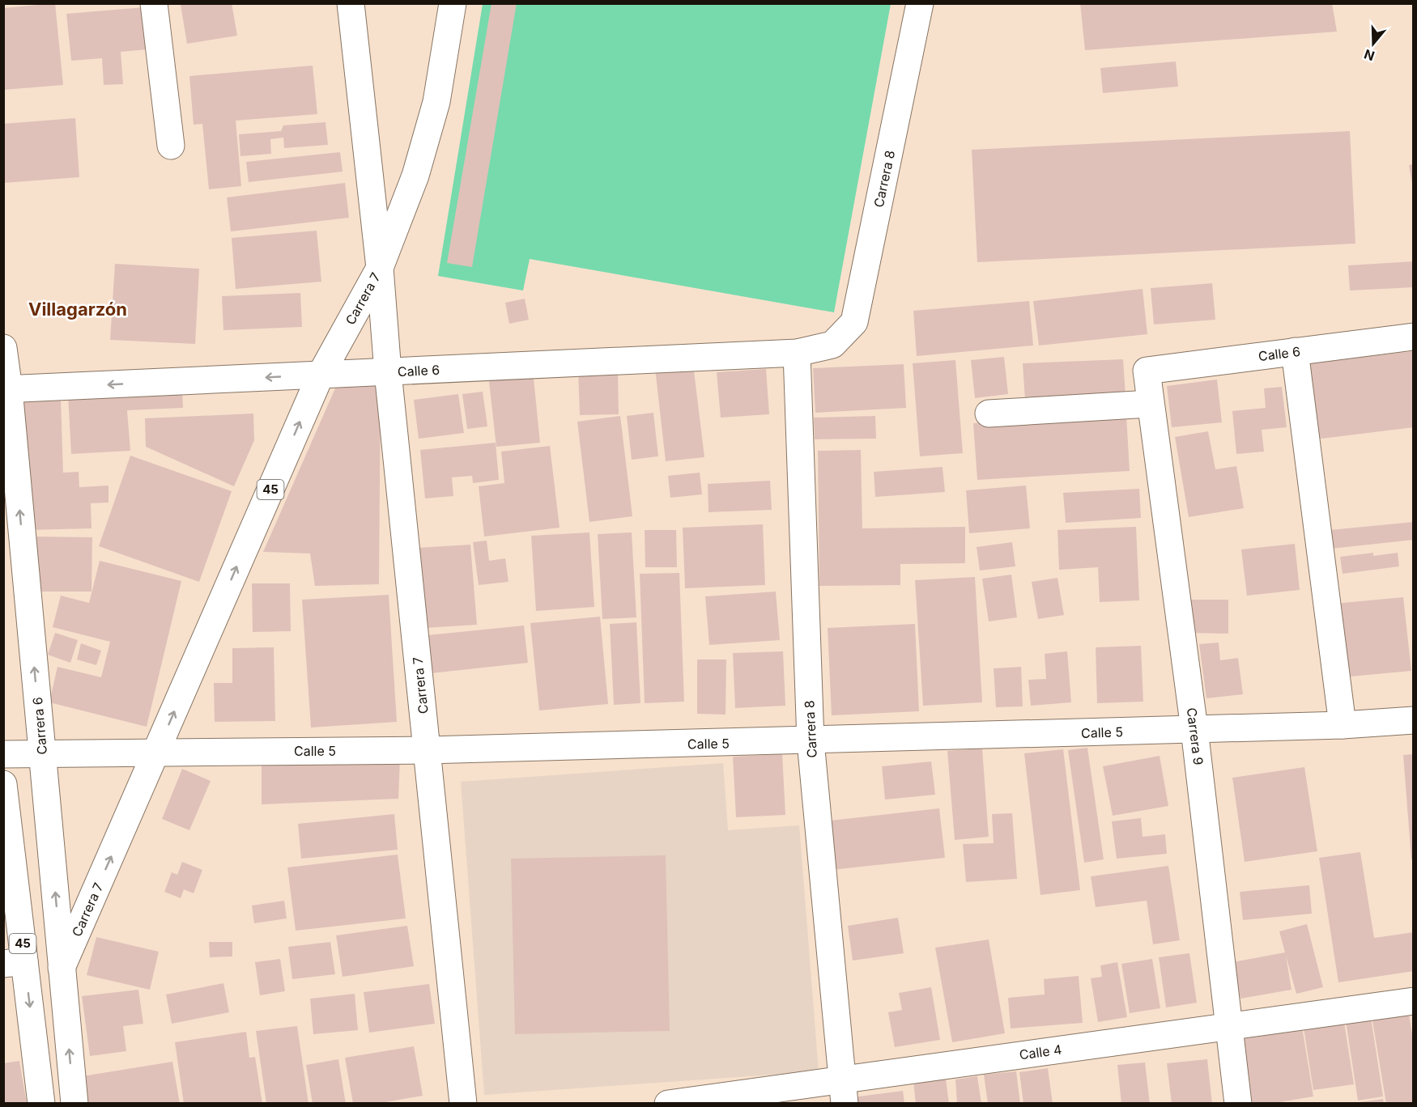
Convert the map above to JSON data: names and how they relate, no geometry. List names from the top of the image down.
{
  "streets": {
    "street": [
      "Carrera 8",
      "Carrera 7",
      "Calle 6",
      "45",
      "Carrera 6",
      "Calle 5",
      "Carrera 9",
      "Calle 4"
    ]
  },
  "crossings": [
    ["Carrera 8", "Calle 6"],
    ["Carrera 8", "Calle 5"],
    ["Carrera 8", "Calle 4"],
    ["Carrera 7", "Calle 6"],
    ["Carrera 7", "Carrera 6"],
    ["Carrera 7", "Calle 5"],
    ["Calle 6", "Carrera 6"],
    ["Calle 6", "Carrera 9"],
    ["Carrera 6", "Calle 5"],
    ["Calle 5", "Carrera 9"],
    ["Carrera 9", "Calle 4"]
  ],
  "districts": ["Villagarzón"],
  "north": "bottom"
}
